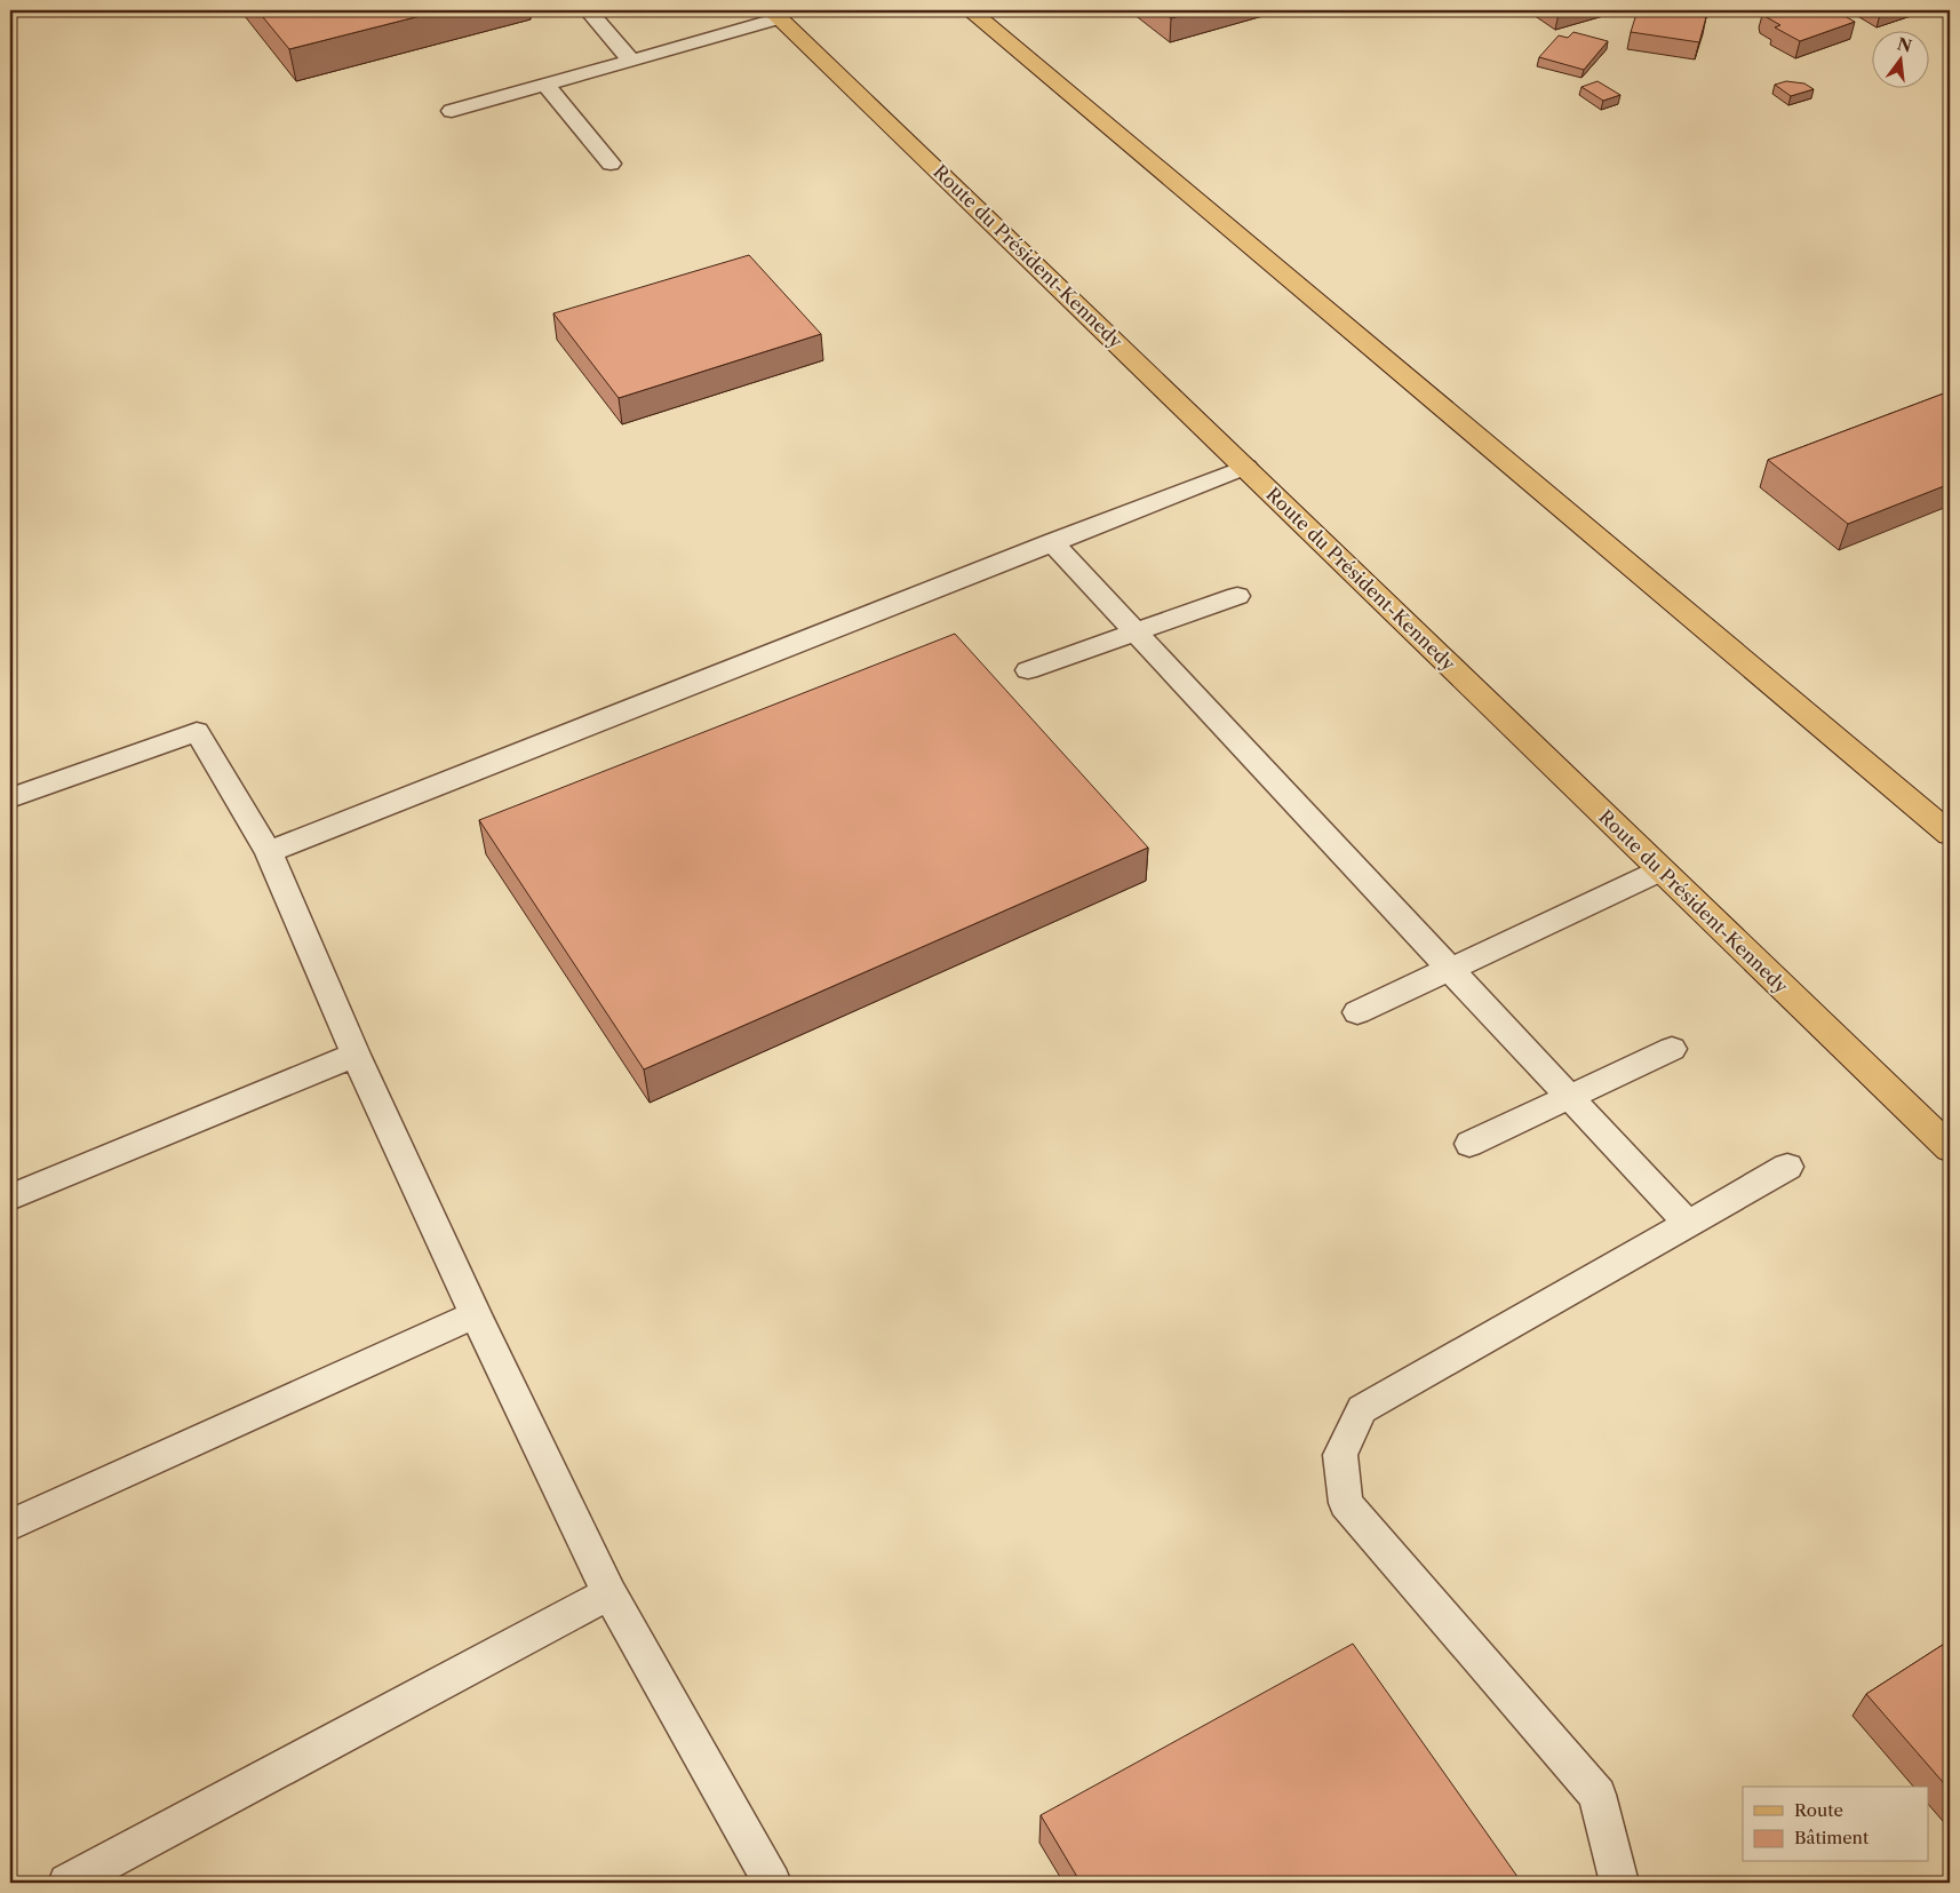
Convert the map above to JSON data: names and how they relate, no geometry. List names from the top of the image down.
{
  "streets": {
    "main road": ["Route du Président-Kennedy"]
  },
  "legend": ["Route", "Bâtiment"],
  "north": "top"
}
